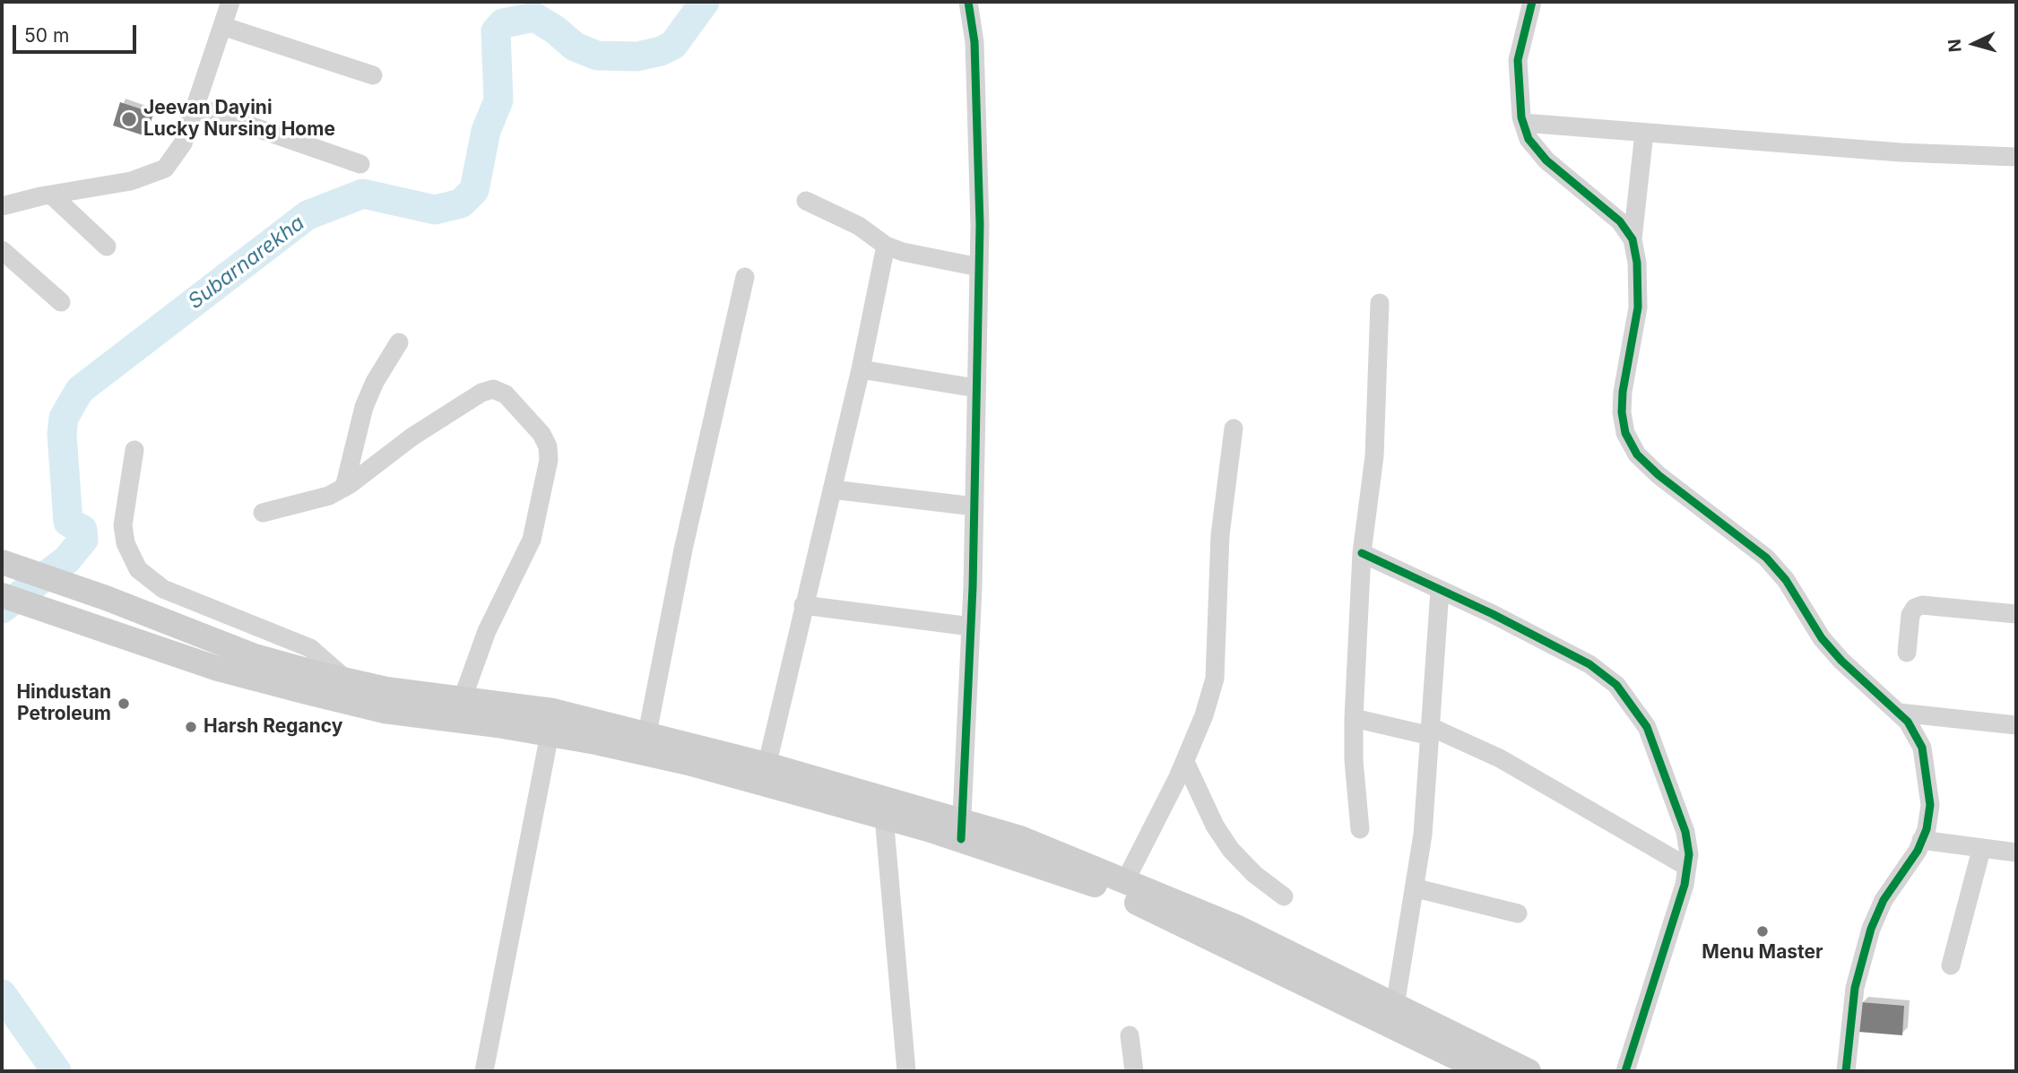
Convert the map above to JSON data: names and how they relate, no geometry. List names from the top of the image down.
{
  "water": ["Subarnarekha"],
  "places": [
    "Jeevan Dayini Lucky Nursing Home",
    "Hindustan Petroleum",
    "Harsh Regancy",
    "Menu Master"
  ],
  "scale_bar": "50 m",
  "north": "left"
}
